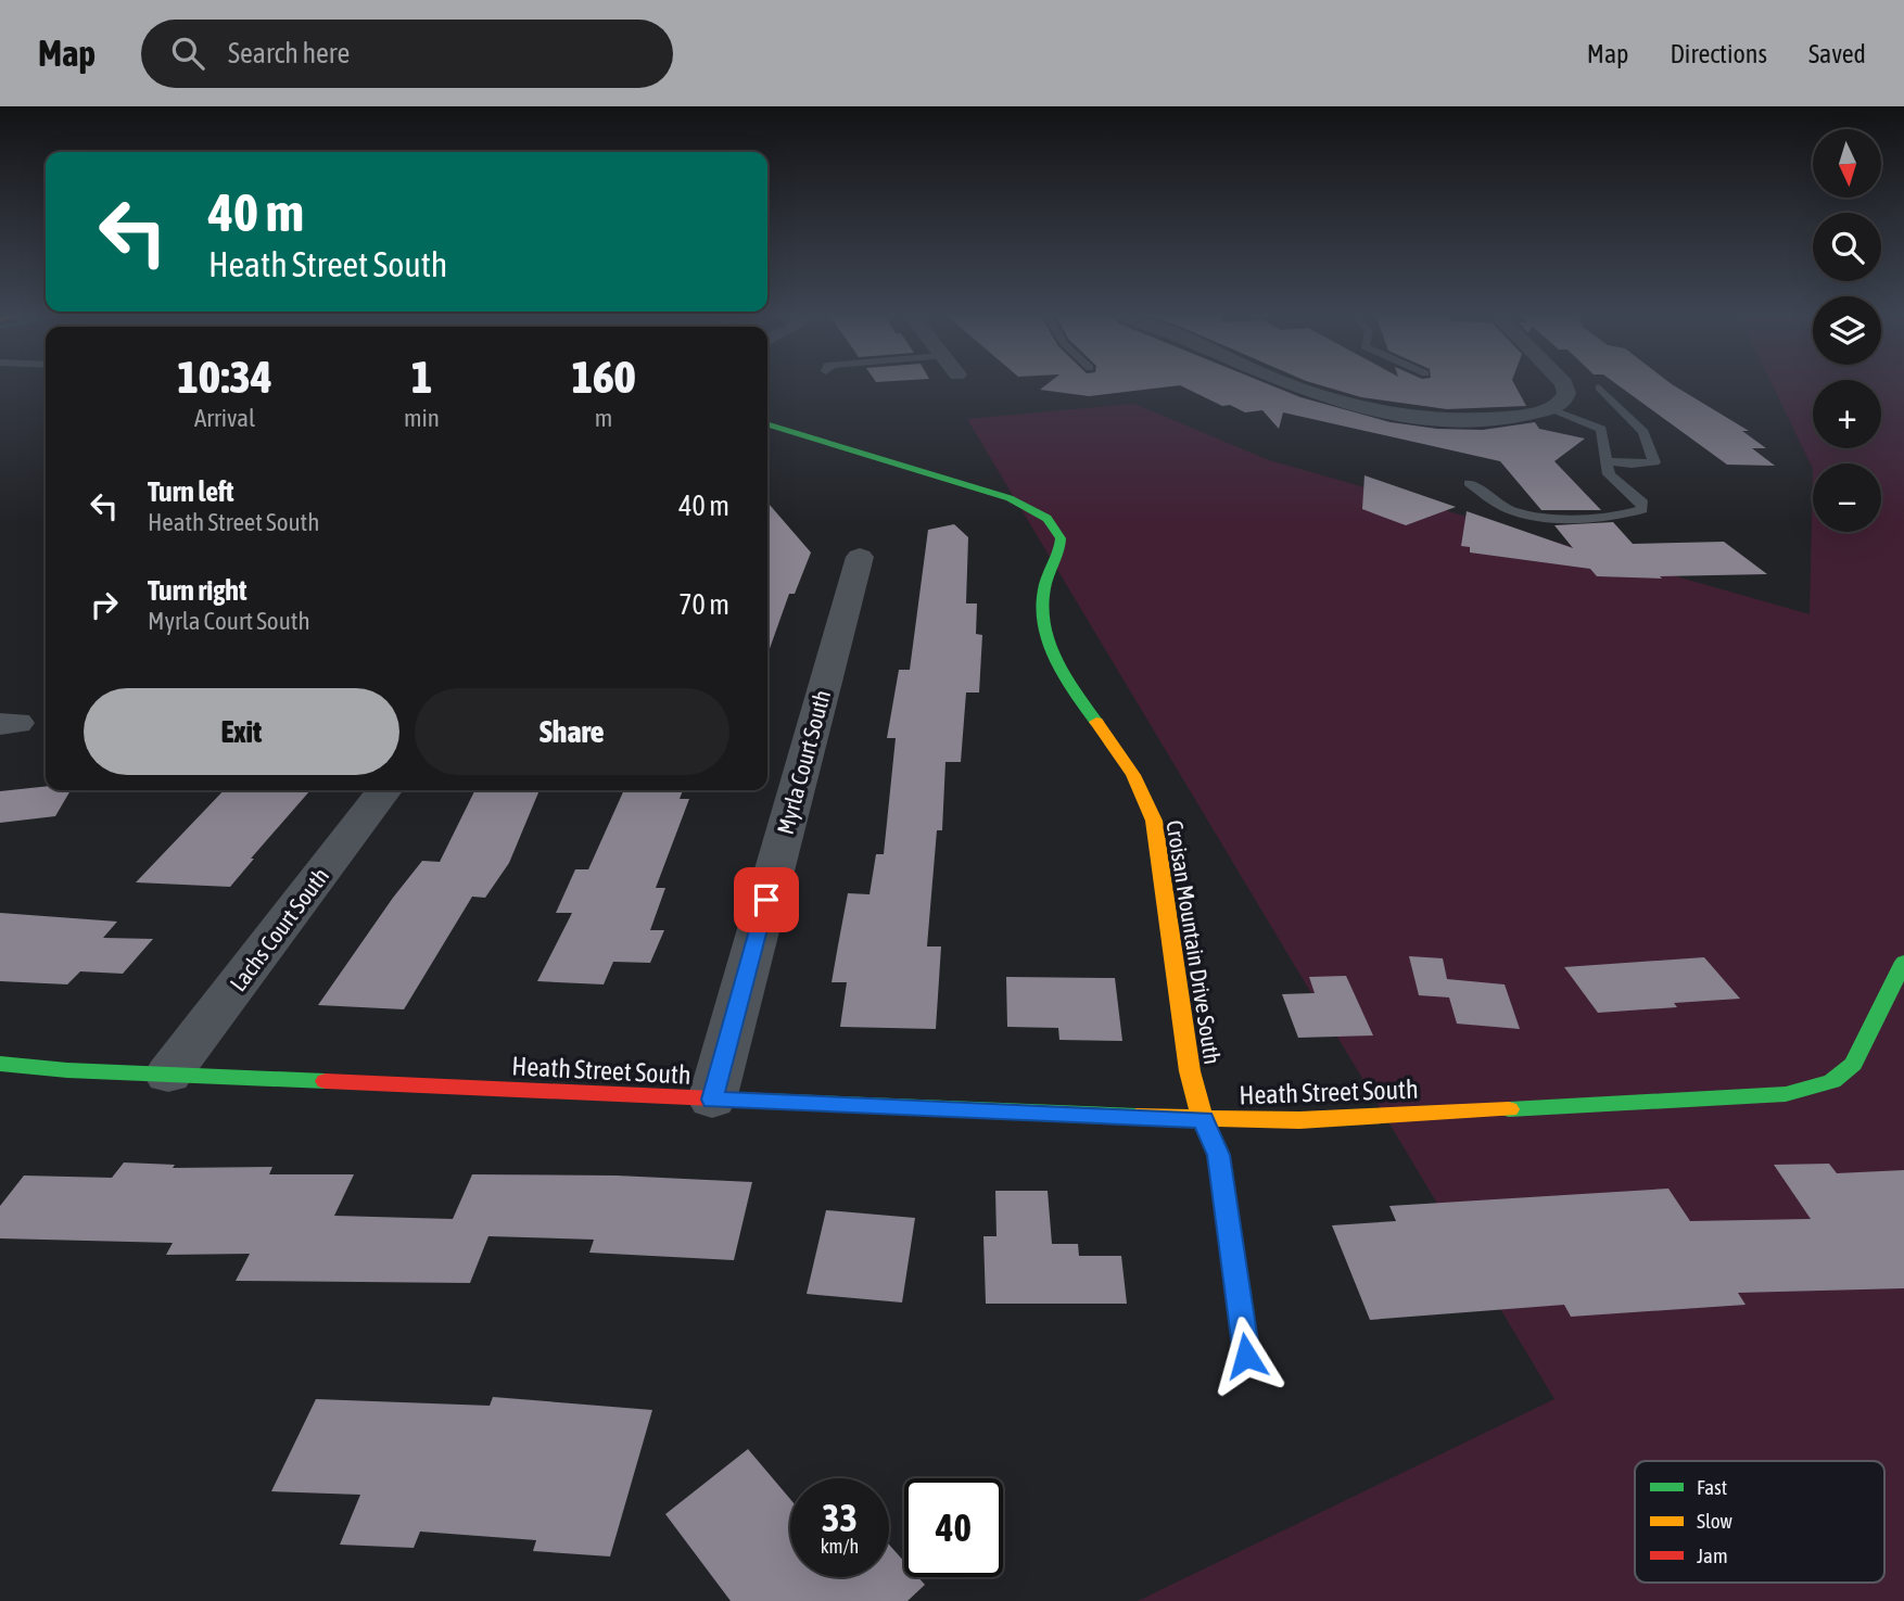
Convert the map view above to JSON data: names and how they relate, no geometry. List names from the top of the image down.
{
  "streets": {
    "street": [
      "Myrla Court South",
      "Lachs Court South",
      "Croisan Mountain Drive South",
      "Heath Street South"
    ]
  },
  "crossings": [
    ["Myrla Court South", "Heath Street South"],
    ["Lachs Court South", "Heath Street South"],
    ["Croisan Mountain Drive South", "Heath Street South"]
  ],
  "legend": ["Fast", "Slow", "Jam"],
  "north": "bottom",
  "page": {
    "header": "Map",
    "search": "Search here",
    "nav": ["Map", "Directions", "Saved"],
    "map_buttons": ["+", "−"],
    "turn": ["40 m", "Heath Street South"],
    "eta": [
      "10:34",
      "Arrival",
      "1",
      "min",
      "160",
      "m"
    ],
    "list": [
      {
        "name": "Turn left",
        "note": "Heath Street South",
        "value": "40 m"
      },
      {
        "name": "Turn right",
        "note": "Myrla Court South",
        "value": "70 m"
      }
    ],
    "buttons": ["Exit", "Share"],
    "speed": "33 km/h",
    "limit": "40"
  }
}
